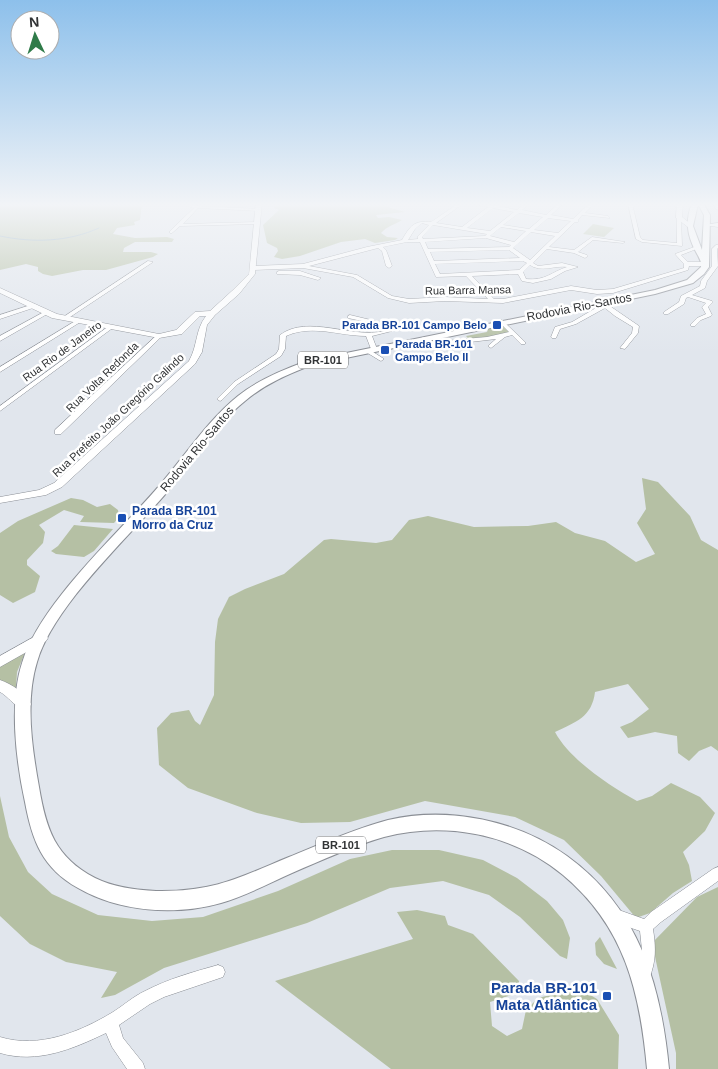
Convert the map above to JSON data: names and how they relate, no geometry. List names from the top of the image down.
{
  "streets": {
    "highway": ["Rodovia Rio-Santos", "BR-101"],
    "main road": ["Rua Prefeito João Gregório Galindo"],
    "street": ["Rua Barra Mansa", "Rua Rio de Janeiro", "Rua Volta Redonda"]
  },
  "crossings": [
    ["Rua Barra Mansa", "Rodovia Rio-Santos"],
    ["Rua Barra Mansa", "Rua Prefeito João Gregório Galindo"]
  ],
  "places": {
    "transit": [
      "Parada BR-101 Campo Belo",
      "Parada BR-101 Campo Belo II",
      "Parada BR-101 Morro da Cruz",
      "Parada BR-101 Mata Atlântica"
    ]
  },
  "north": "top"
}
